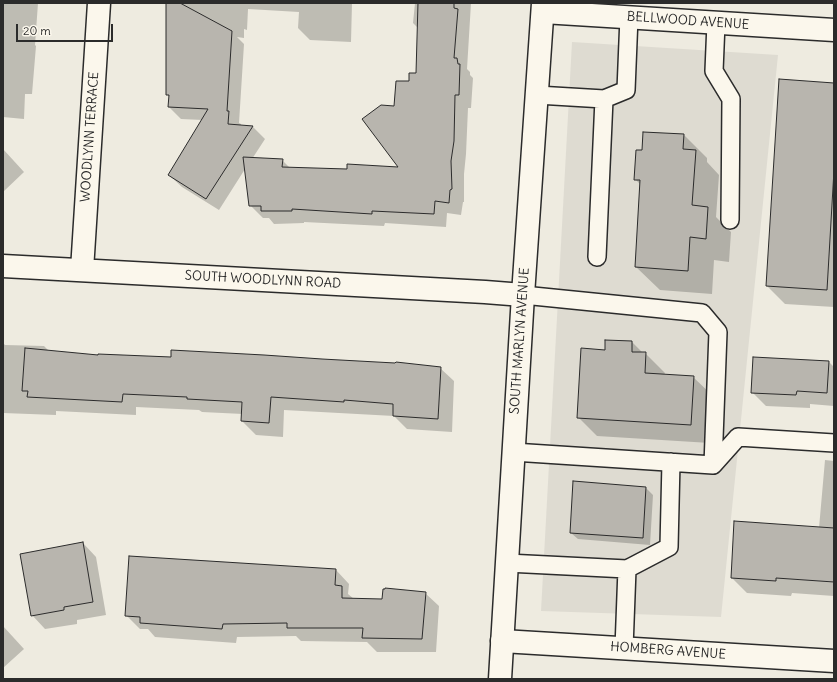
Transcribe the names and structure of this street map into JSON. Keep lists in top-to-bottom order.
{
  "streets": {
    "street": [
      "BELLWOOD AVENUE",
      "WOODLYNN TERRACE",
      "SOUTH WOODLYNN ROAD",
      "SOUTH MARLYN AVENUE",
      "HOMBERG AVENUE"
    ]
  },
  "crossings": [
    ["BELLWOOD AVENUE", "SOUTH MARLYN AVENUE"],
    ["WOODLYNN TERRACE", "SOUTH WOODLYNN ROAD"],
    ["SOUTH WOODLYNN ROAD", "SOUTH MARLYN AVENUE"],
    ["SOUTH MARLYN AVENUE", "HOMBERG AVENUE"]
  ],
  "scale_bar": "20 m"
}
